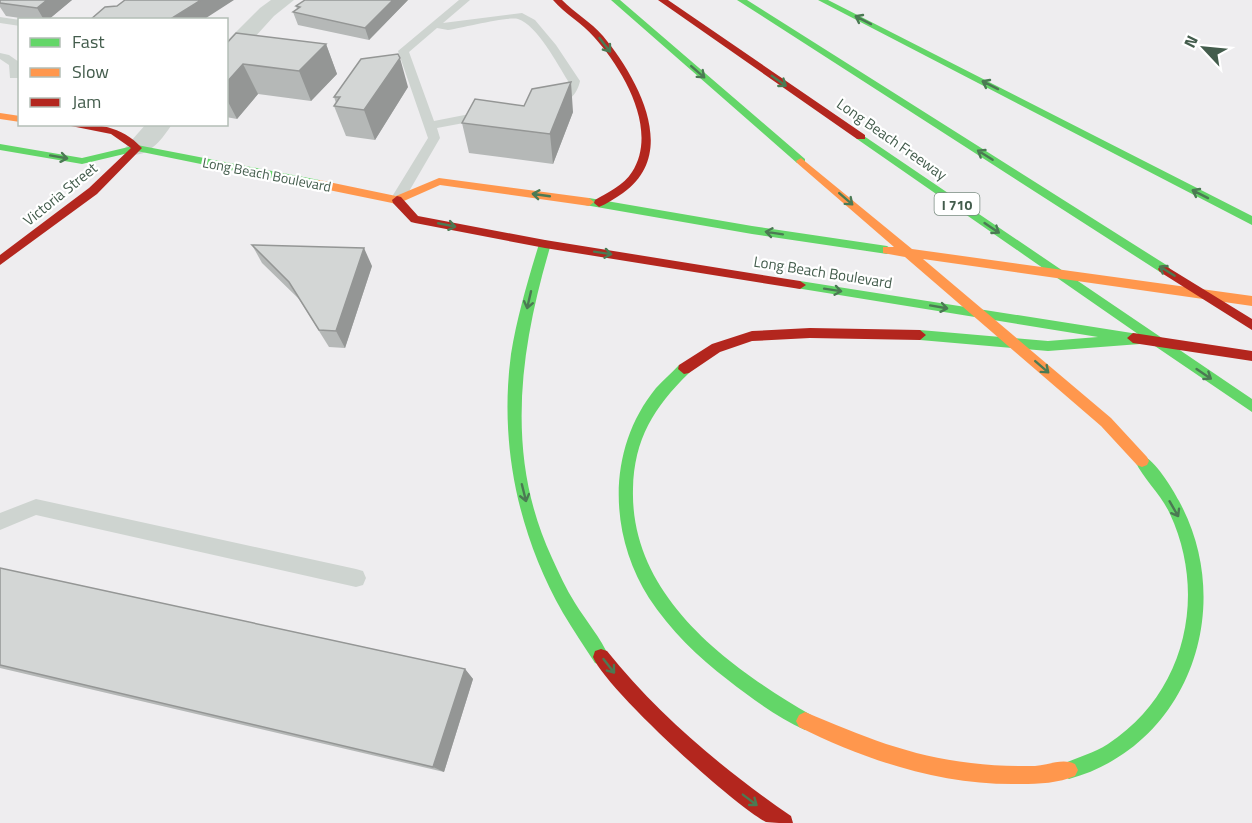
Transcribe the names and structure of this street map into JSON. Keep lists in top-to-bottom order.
{
  "streets": {
    "main road": [
      "Long Beach Freeway",
      "Long Beach Boulevard",
      "Victoria Street",
      "I 710"
    ]
  },
  "crossings": [
    ["Long Beach Boulevard", "Victoria Street"]
  ],
  "legend": ["Fast", "Slow", "Jam"],
  "north": "top left"
}
